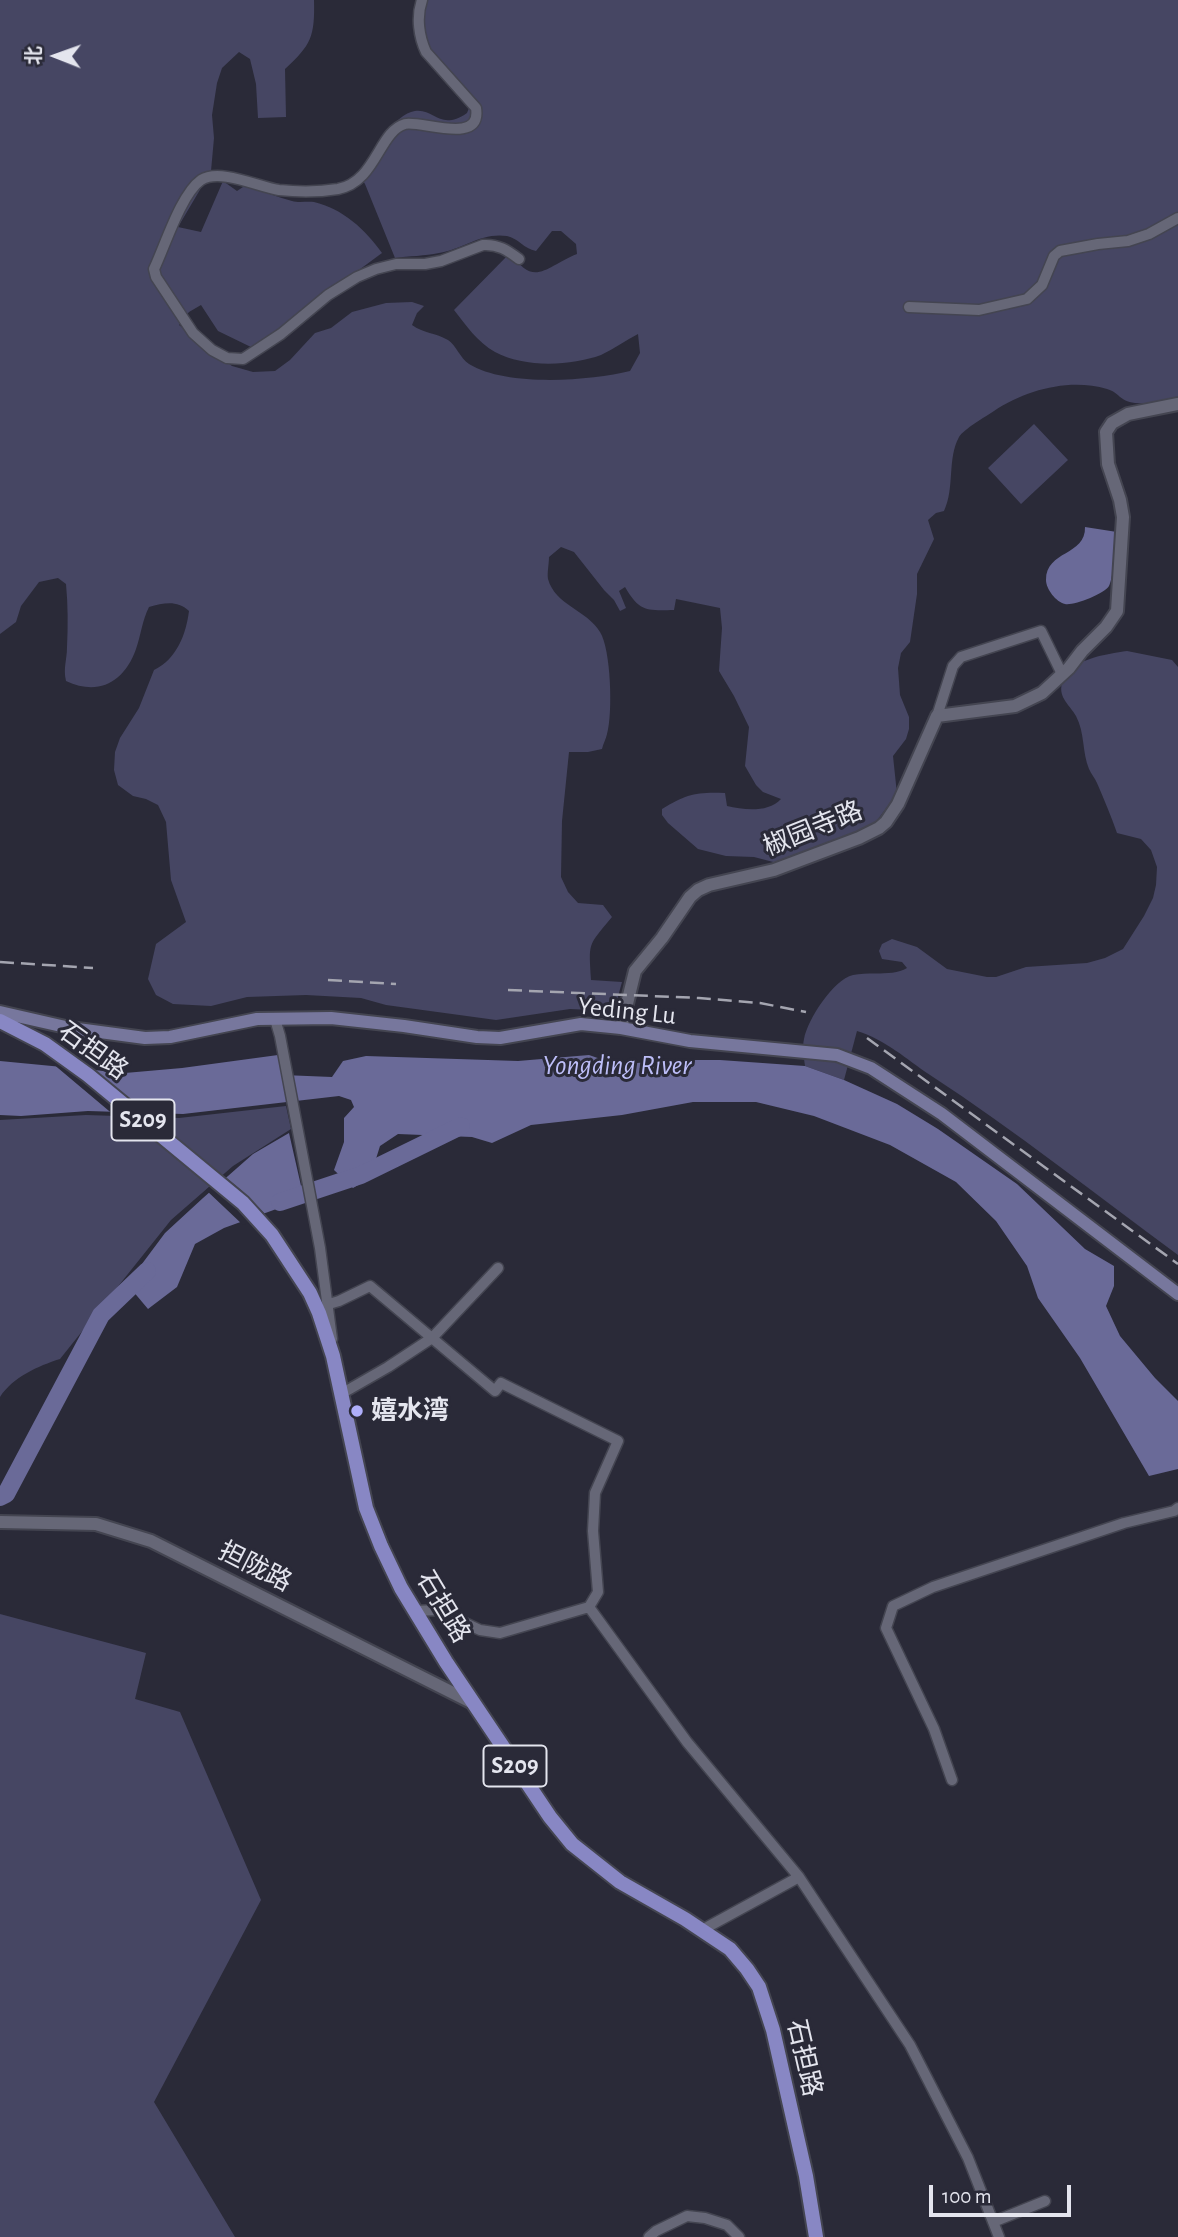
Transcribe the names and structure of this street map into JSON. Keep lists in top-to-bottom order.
{
  "streets": {
    "main road": ["Yeding Lu", "石担路", "S209"],
    "street": ["椒园寺路", "担陇路"]
  },
  "crossings": [
    ["椒园寺路", "Yeding Lu"],
    ["Yeding Lu", "石担路"],
    ["石担路", "担陇路"]
  ],
  "water": ["Yongding River"],
  "places": ["嬉水湾"],
  "scale_bar": "100 m",
  "north": "left"
}
